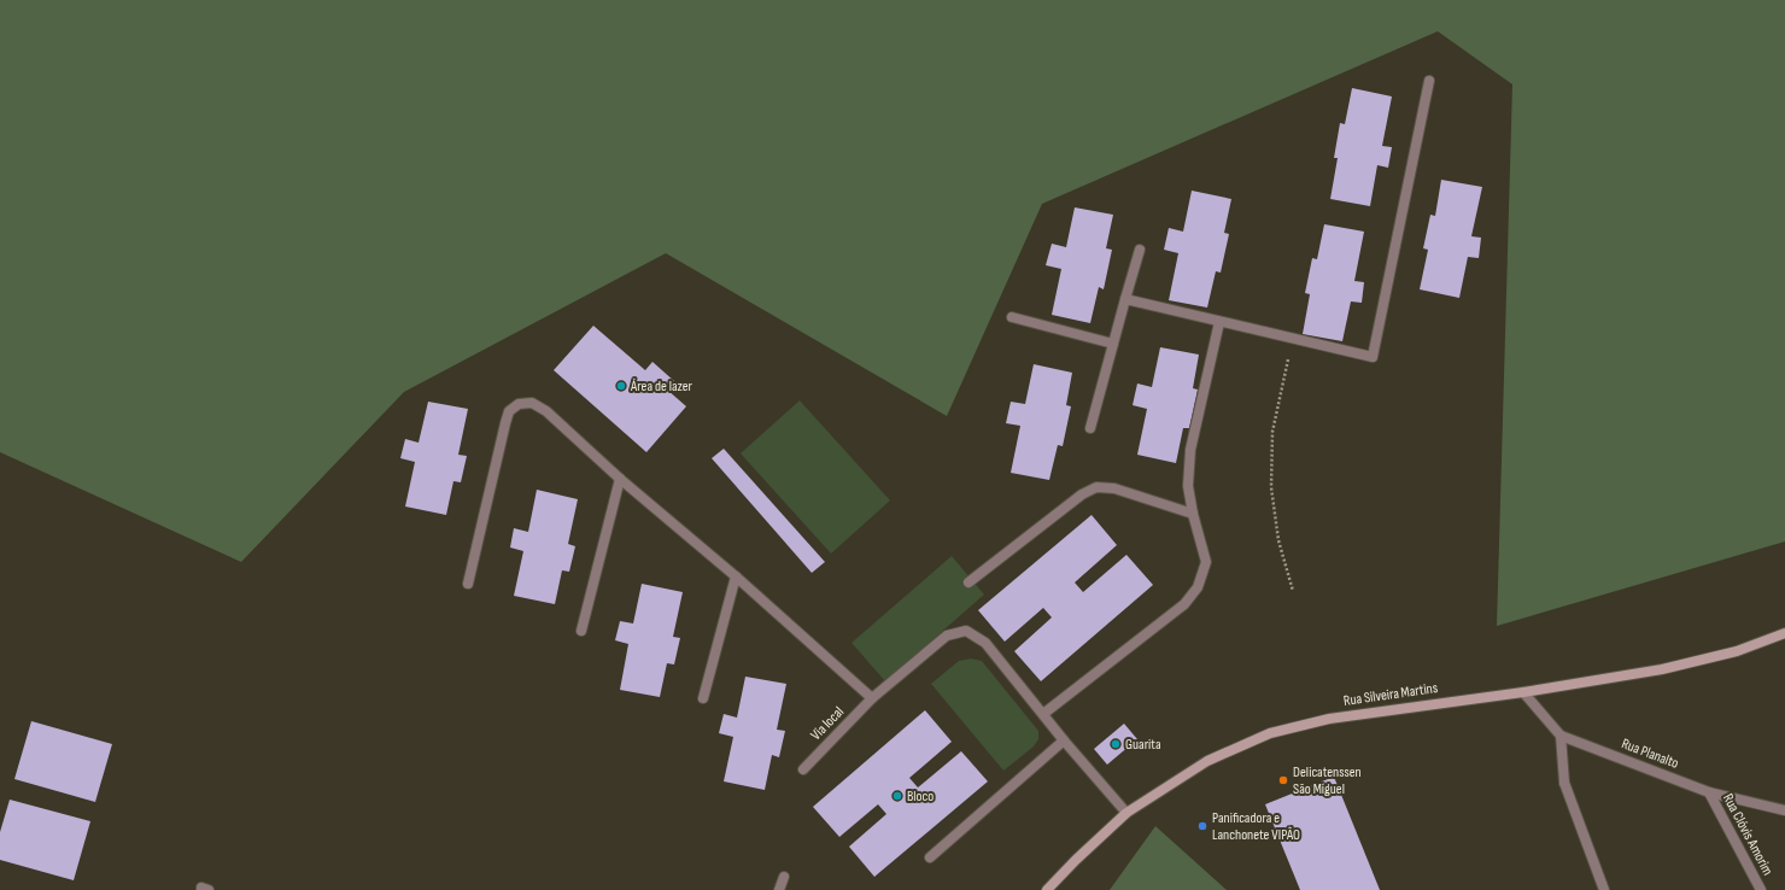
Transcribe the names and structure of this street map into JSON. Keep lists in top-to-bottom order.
{
  "streets": {
    "main road": ["Rua Silveira Martins"],
    "street": ["Via local", "Rua Planalto", "Rua Clóvis Amorim"]
  },
  "crossings": [
    ["Rua Silveira Martins", "Via local"],
    ["Rua Silveira Martins", "Rua Planalto"],
    ["Rua Planalto", "Rua Clóvis Amorim"]
  ],
  "places": [
    "Área de lazer",
    "Guarita",
    "Delicatenssen São Miguel",
    "Bloco",
    "Panificadora e Lanchonete VIPÃO"
  ]
}
